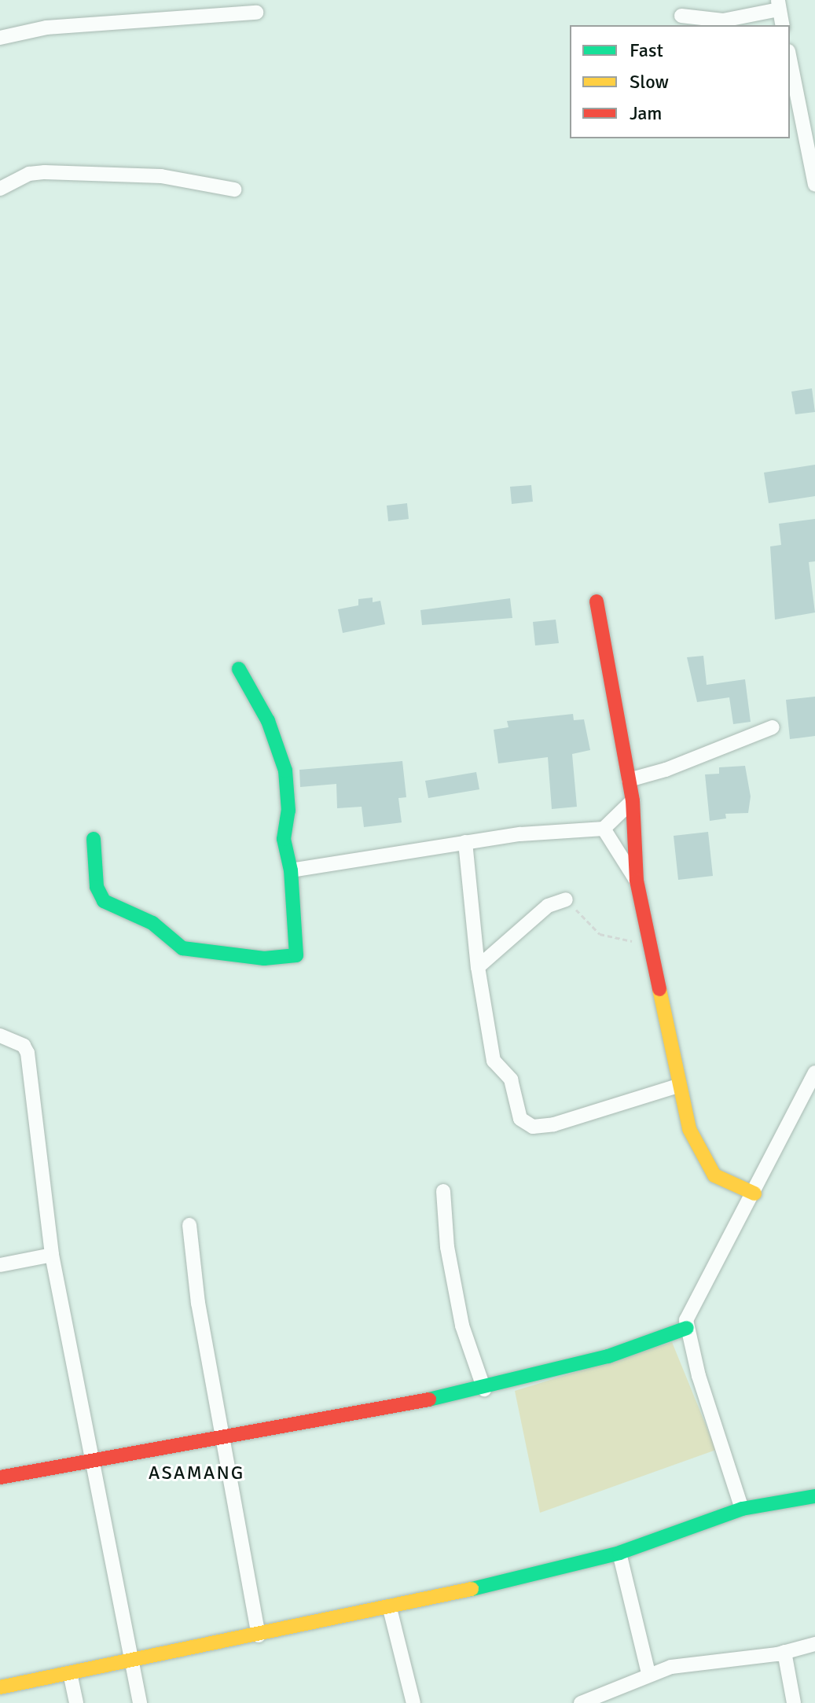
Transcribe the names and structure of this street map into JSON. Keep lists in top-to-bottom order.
{
  "districts": ["ASAMANG"],
  "legend": ["Fast", "Slow", "Jam"]
}
